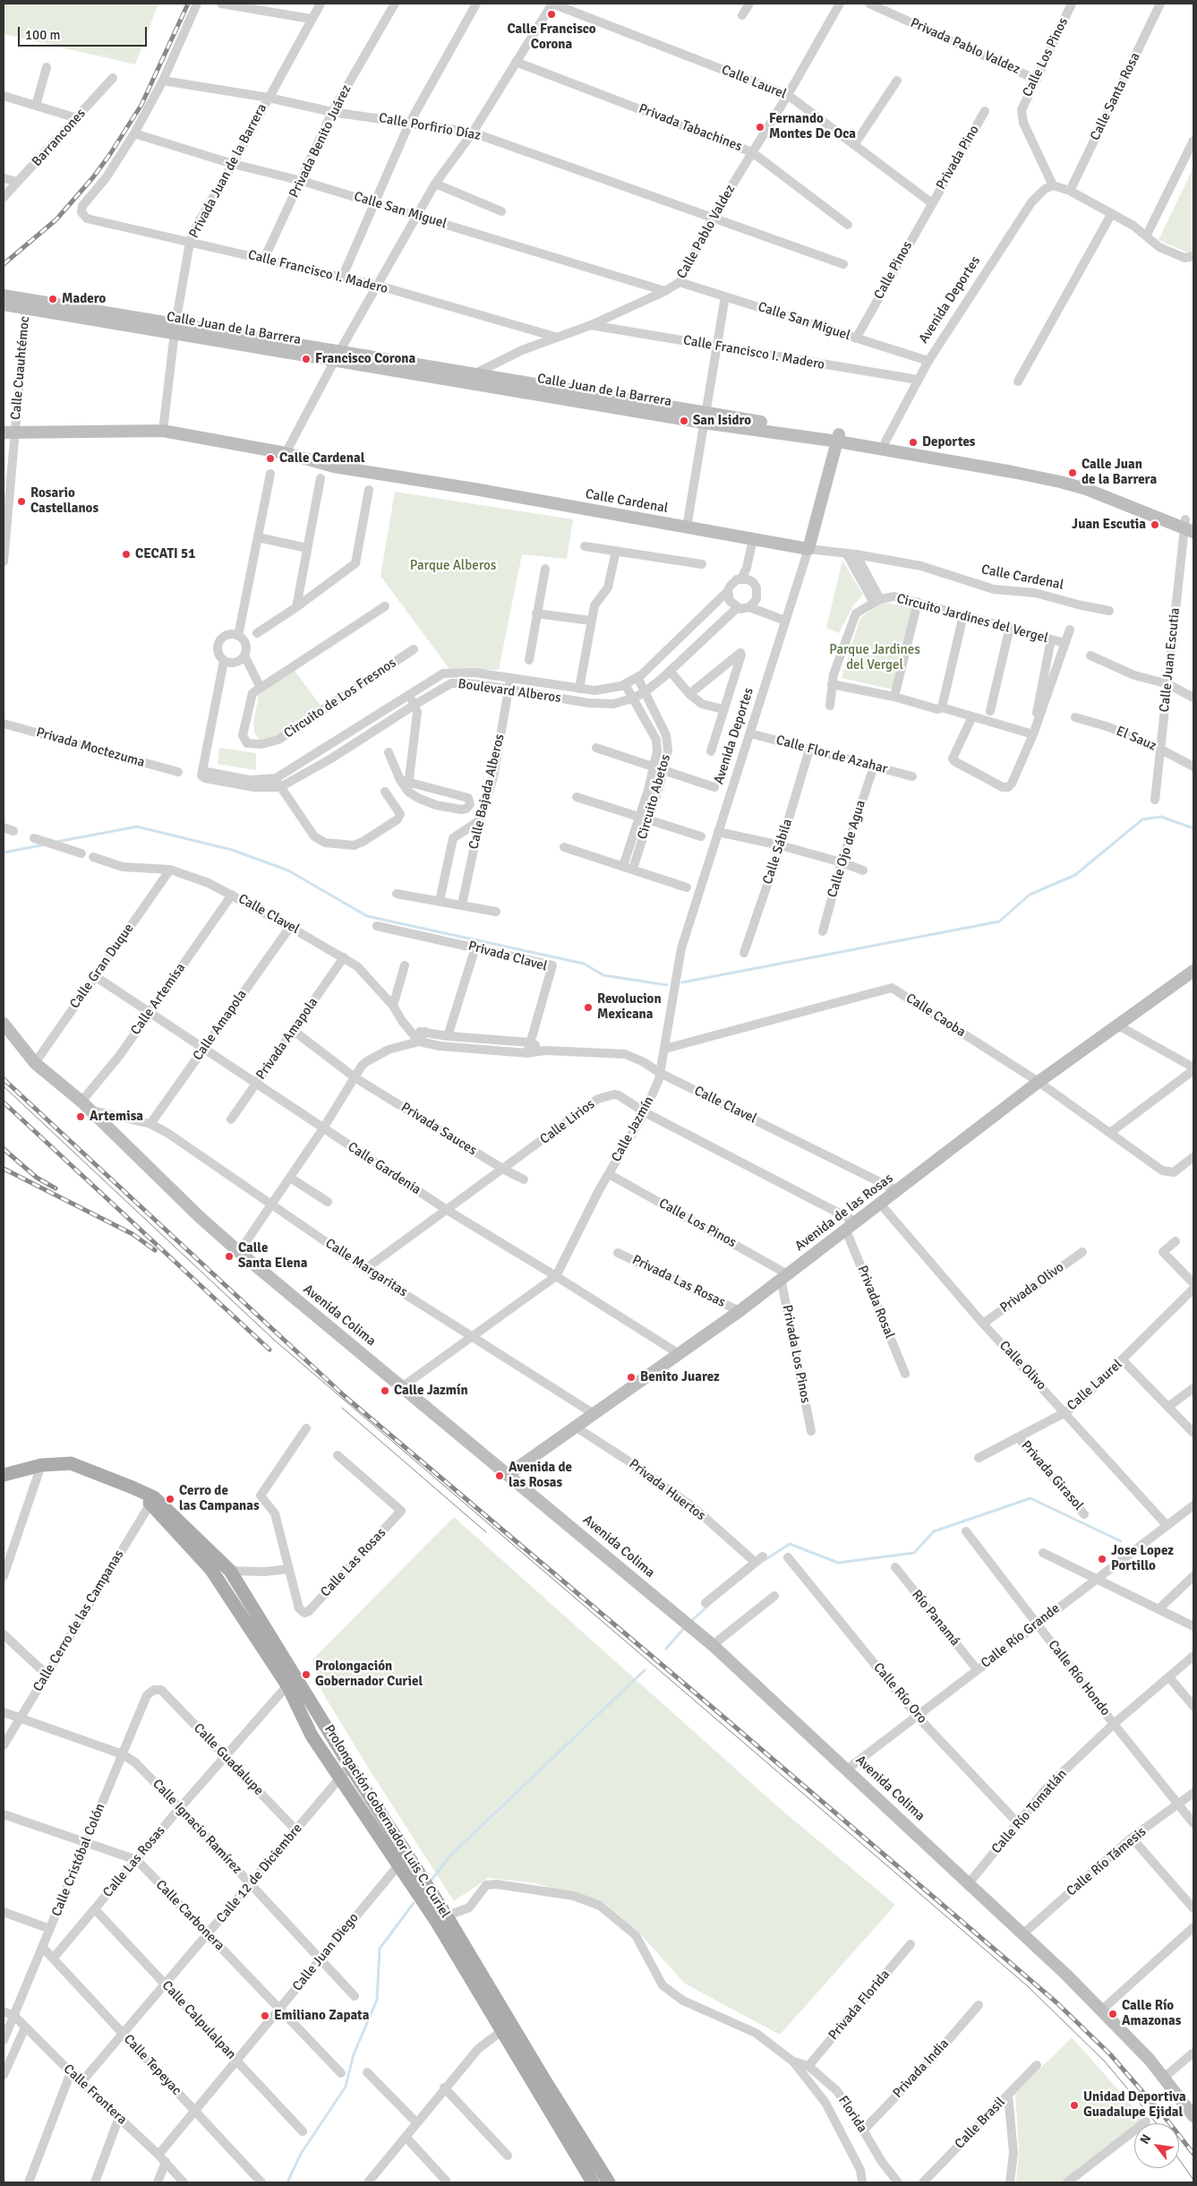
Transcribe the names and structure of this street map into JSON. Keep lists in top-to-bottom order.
{
  "streets": {
    "main road": ["Prolongación Gobernador Luis C. Curiel"],
    "street": [
      "Privada Pablo Valdez",
      "Calle Los Pinos",
      "Calle Laurel",
      "Calle Santa Rosa",
      "Calle Porfirio Díaz",
      "Privada Tabachines",
      "Barrancones",
      "Privada Benito Juárez",
      "Privada Pino",
      "Privada Juan de la Barrera",
      "Calle San Miguel",
      "Calle Pablo Valdez",
      "Calle Pinos",
      "Calle Francisco I. Madero",
      "Avenida Deportes",
      "Calle Juan de la Barrera",
      "Calle Cuauhtémoc",
      "Calle Cardenal",
      "Circuito Jardines del Vergel",
      "Calle Juan Escutia",
      "Boulevard Alberos",
      "Circuito de Los Fresnos",
      "El Sauz",
      "Privada Moctezuma",
      "Calle Flor de Azahar",
      "Calle Bajada Alberos",
      "Circuito Abetos",
      "Calle Ojo de Agua",
      "Calle Sábila",
      "Calle Clavel",
      "Privada Clavel",
      "Calle Gran Duque",
      "Calle Artemisa",
      "Calle Caoba",
      "Calle Amapola",
      "Privada Amapola",
      "Calle Lirios",
      "Privada Sauces",
      "Calle Jazmín",
      "Calle Gardenia",
      "Avenida de las Rosas",
      "Calle Margaritas",
      "Privada Las Rosas",
      "Privada Olivo",
      "Privada Rosal",
      "Avenida Colima",
      "Privada Los Pinos",
      "Calle Olivo",
      "Privada Girasol",
      "Privada Huertos",
      "Calle Las Rosas",
      "Río Panamá",
      "Calle Cerro de las Campanas",
      "Calle Río Grande",
      "Calle Río Hondo",
      "Calle Río Oro",
      "Calle Guadalupe",
      "Calle Río Tomatlán",
      "Calle Ignacio Ramírez",
      "Calle Cristóbal Colón",
      "Calle Río Támesis",
      "Calle 12 de Diciembre",
      "Calle Carbonera",
      "Calle Juan Diego",
      "Privada Florida",
      "Calle Calpulalpan",
      "Calle Tepeyac",
      "Privada India",
      "Calle Frontera",
      "Florida",
      "Calle Brasil"
    ]
  },
  "crossings": [
    ["Privada Pablo Valdez", "Calle Los Pinos"],
    ["Calle Los Pinos", "Avenida Deportes"],
    ["Calle Los Pinos", "Calle Jazmín"],
    ["Calle Los Pinos", "Avenida de las Rosas"],
    ["Calle Los Pinos", "Privada Los Pinos"],
    ["Calle Laurel", "Privada Pino"],
    ["Calle Laurel", "Calle Pablo Valdez"],
    ["Calle Laurel", "Calle Pinos"],
    ["Calle Laurel", "Calle Olivo"],
    ["Calle Laurel", "Privada Girasol"],
    ["Calle Porfirio Díaz", "Privada Benito Juárez"],
    ["Calle Porfirio Díaz", "Privada Juan de la Barrera"],
    ["Calle Porfirio Díaz", "Calle Pablo Valdez"],
    ["Privada Tabachines", "Calle Pablo Valdez"],
    ["Privada Benito Juárez", "Calle San Miguel"],
    ["Privada Benito Juárez", "Calle Francisco I. Madero"],
    ["Privada Pino", "Calle Pinos"],
    ["Privada Juan de la Barrera", "Calle San Miguel"],
    ["Privada Juan de la Barrera", "Calle Francisco I. Madero"],
    ["Privada Juan de la Barrera", "Calle Juan de la Barrera"],
    ["Privada Juan de la Barrera", "Calle Cardenal"],
    ["Calle San Miguel", "Calle Pablo Valdez"],
    ["Calle San Miguel", "Calle Pinos"],
    ["Calle San Miguel", "Calle Francisco I. Madero"],
    ["Calle San Miguel", "Avenida Deportes"],
    ["Calle Pablo Valdez", "Calle Francisco I. Madero"],
    ["Calle Pablo Valdez", "Calle Juan de la Barrera"],
    ["Calle Francisco I. Madero", "Avenida Deportes"],
    ["Avenida Deportes", "Calle Juan de la Barrera"],
    ["Avenida Deportes", "Calle Cardenal"],
    ["Avenida Deportes", "Calle Flor de Azahar"],
    ["Avenida Deportes", "Calle Caoba"],
    ["Avenida Deportes", "Calle Jazmín"],
    ["Calle Juan de la Barrera", "Calle Cuauhtémoc"],
    ["Calle Juan de la Barrera", "Calle Juan Escutia"],
    ["Calle Cuauhtémoc", "Calle Cardenal"],
    ["Calle Cardenal", "Circuito Jardines del Vergel"],
    ["Calle Juan Escutia", "El Sauz"],
    ["Boulevard Alberos", "Calle Bajada Alberos"],
    ["Boulevard Alberos", "Circuito Abetos"],
    ["Calle Flor de Azahar", "Calle Ojo de Agua"],
    ["Calle Flor de Azahar", "Calle Sábila"],
    ["Calle Clavel", "Privada Clavel"],
    ["Calle Clavel", "Calle Gran Duque"],
    ["Calle Clavel", "Calle Artemisa"],
    ["Calle Clavel", "Calle Amapola"],
    ["Calle Clavel", "Privada Amapola"],
    ["Calle Clavel", "Calle Jazmín"],
    ["Calle Clavel", "Avenida de las Rosas"],
    ["Calle Gran Duque", "Calle Gardenia"],
    ["Calle Gran Duque", "Avenida Colima"],
    ["Calle Artemisa", "Calle Gardenia"],
    ["Calle Artemisa", "Calle Margaritas"],
    ["Calle Artemisa", "Avenida Colima"],
    ["Calle Caoba", "Calle Jazmín"],
    ["Calle Caoba", "Avenida de las Rosas"],
    ["Calle Amapola", "Calle Gardenia"],
    ["Calle Amapola", "Calle Margaritas"],
    ["Privada Amapola", "Privada Sauces"],
    ["Privada Amapola", "Calle Gardenia"],
    ["Calle Lirios", "Privada Sauces"],
    ["Calle Lirios", "Calle Jazmín"],
    ["Calle Lirios", "Calle Gardenia"],
    ["Calle Lirios", "Avenida de las Rosas"],
    ["Calle Lirios", "Calle Margaritas"],
    ["Calle Jazmín", "Calle Gardenia"],
    ["Calle Jazmín", "Calle Margaritas"],
    ["Calle Jazmín", "Avenida Colima"],
    ["Calle Gardenia", "Avenida de las Rosas"],
    ["Avenida de las Rosas", "Calle Margaritas"],
    ["Avenida de las Rosas", "Privada Las Rosas"],
    ["Avenida de las Rosas", "Privada Rosal"],
    ["Avenida de las Rosas", "Avenida Colima"],
    ["Avenida de las Rosas", "Privada Los Pinos"],
    ["Avenida de las Rosas", "Calle Olivo"],
    ["Avenida de las Rosas", "Privada Huertos"],
    ["Calle Margaritas", "Avenida Colima"],
    ["Privada Olivo", "Calle Olivo"],
    ["Avenida Colima", "Calle Río Grande"],
    ["Avenida Colima", "Calle Río Tomatlán"],
    ["Avenida Colima", "Calle Río Támesis"],
    ["Calle Olivo", "Calle Río Grande"],
    ["Calle Las Rosas", "Calle Guadalupe"],
    ["Calle Las Rosas", "Prolongación Gobernador Luis C. Curiel"],
    ["Calle Las Rosas", "Calle Ignacio Ramírez"],
    ["Calle Las Rosas", "Calle Carbonera"],
    ["Calle Las Rosas", "Calle Calpulalpan"],
    ["Calle Las Rosas", "Calle Tepeyac"],
    ["Río Panamá", "Calle Río Grande"],
    ["Calle Cerro de las Campanas", "Prolongación Gobernador Luis C. Curiel"],
    ["Calle Cerro de las Campanas", "Calle Ignacio Ramírez"],
    ["Calle Río Grande", "Calle Río Hondo"],
    ["Calle Río Grande", "Calle Río Oro"],
    ["Calle Río Hondo", "Calle Río Tomatlán"],
    ["Calle Río Hondo", "Calle Río Támesis"],
    ["Calle Río Oro", "Calle Río Tomatlán"],
    ["Calle Guadalupe", "Calle Cristóbal Colón"],
    ["Calle Guadalupe", "Calle 12 de Diciembre"],
    ["Prolongación Gobernador Luis C. Curiel", "Calle 12 de Diciembre"],
    ["Prolongación Gobernador Luis C. Curiel", "Calle Juan Diego"],
    ["Calle Ignacio Ramírez", "Calle Cristóbal Colón"],
    ["Calle Ignacio Ramírez", "Calle 12 de Diciembre"],
    ["Calle Ignacio Ramírez", "Calle Juan Diego"],
    ["Calle Cristóbal Colón", "Calle Carbonera"],
    ["Calle Cristóbal Colón", "Calle Tepeyac"],
    ["Calle Cristóbal Colón", "Calle Frontera"],
    ["Calle 12 de Diciembre", "Calle Carbonera"],
    ["Calle 12 de Diciembre", "Calle Calpulalpan"],
    ["Calle 12 de Diciembre", "Calle Tepeyac"],
    ["Calle 12 de Diciembre", "Calle Frontera"],
    ["Calle Carbonera", "Calle Juan Diego"],
    ["Calle Juan Diego", "Calle Calpulalpan"],
    ["Calle Juan Diego", "Calle Tepeyac"],
    ["Calle Juan Diego", "Calle Frontera"],
    ["Privada Florida", "Florida"],
    ["Privada India", "Florida"]
  ],
  "parks": ["Parque Alberos", "Parque Jardines del Vergel"],
  "places": [
    "Calle Francisco Corona",
    "Fernando Montes De Oca",
    "Madero",
    "Francisco Corona",
    "San Isidro",
    "Deportes",
    "Calle Cardenal",
    "Calle Juan de la Barrera",
    "Rosario Castellanos",
    "Juan Escutia",
    "CECATI 51",
    "Revolucion Mexicana",
    "Artemisa",
    "Calle Santa Elena",
    "Benito Juarez",
    "Calle Jazmín",
    "Avenida de las Rosas",
    "Cerro de las Campanas",
    "Jose Lopez Portillo",
    "Prolongación Gobernador Curiel",
    "Calle Río Amazonas",
    "Emiliano Zapata",
    "Unidad Deportiva Guadalupe Ejidal"
  ],
  "scale_bar": "100 m",
  "north": "top left"
}
